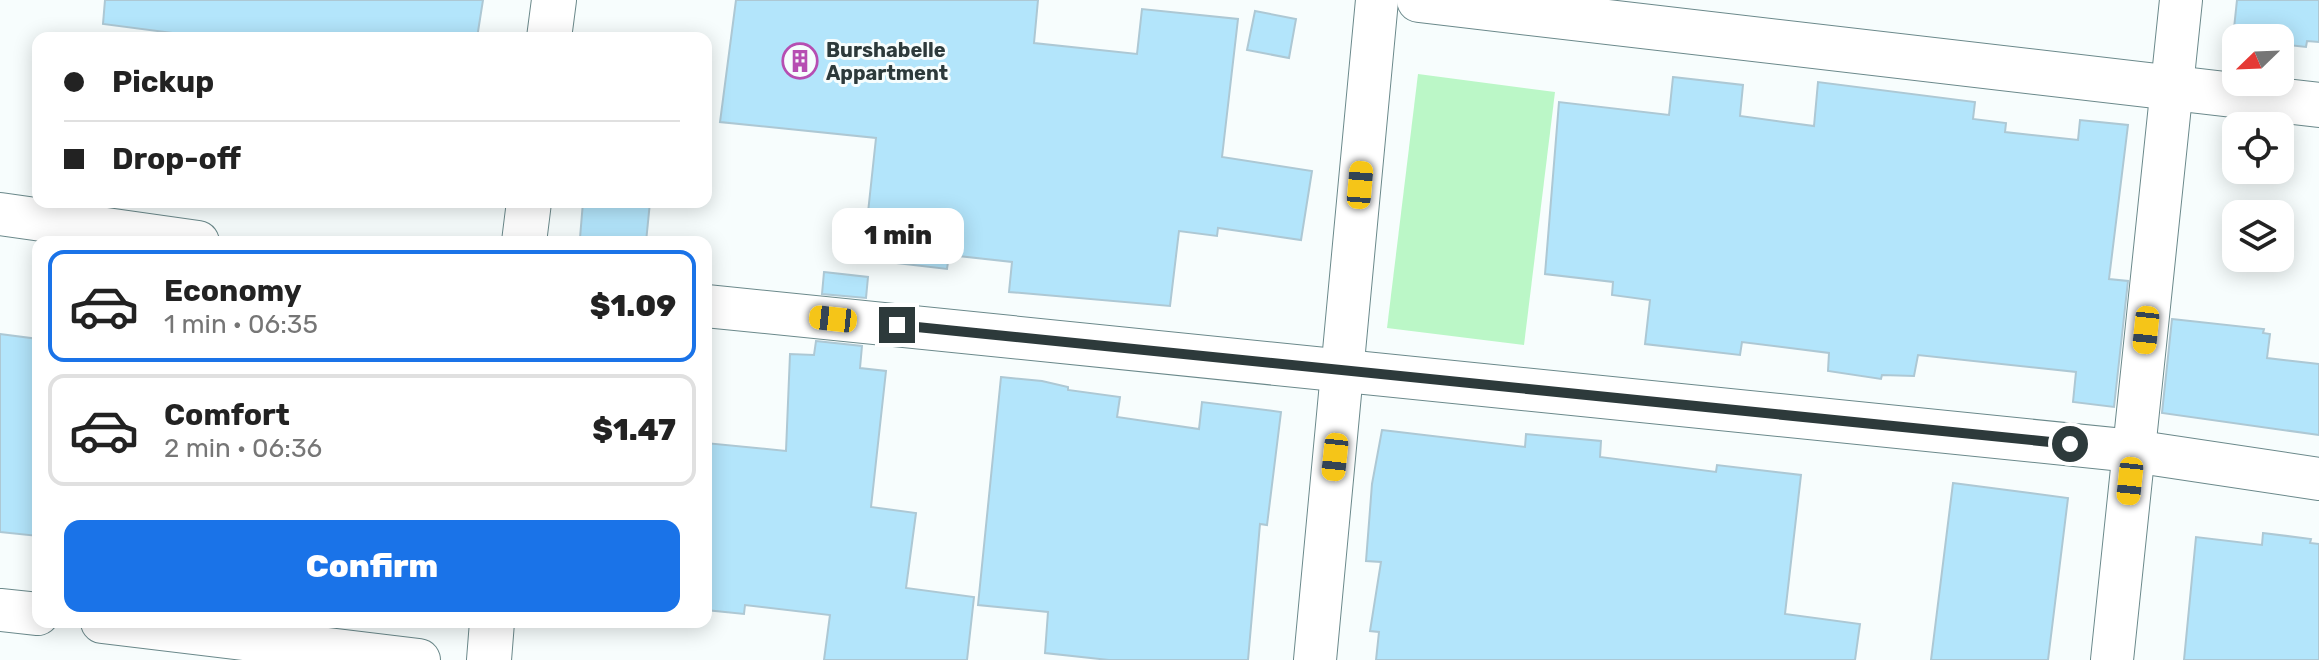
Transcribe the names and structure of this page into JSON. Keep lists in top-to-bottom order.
{
  "places": {
    "building": ["Burshabelle Appartment"]
  },
  "north": "bottom left",
  "page": {
    "banner": ["Pickup", "Drop-off"],
    "bubble": "1 min",
    "list": [
      {
        "name": "Economy",
        "note": "1 min · 06:35",
        "value": "$1.09"
      },
      {
        "name": "Comfort",
        "note": "2 min · 06:36",
        "value": "$1.47"
      }
    ],
    "buttons": "Confirm"
  }
}
